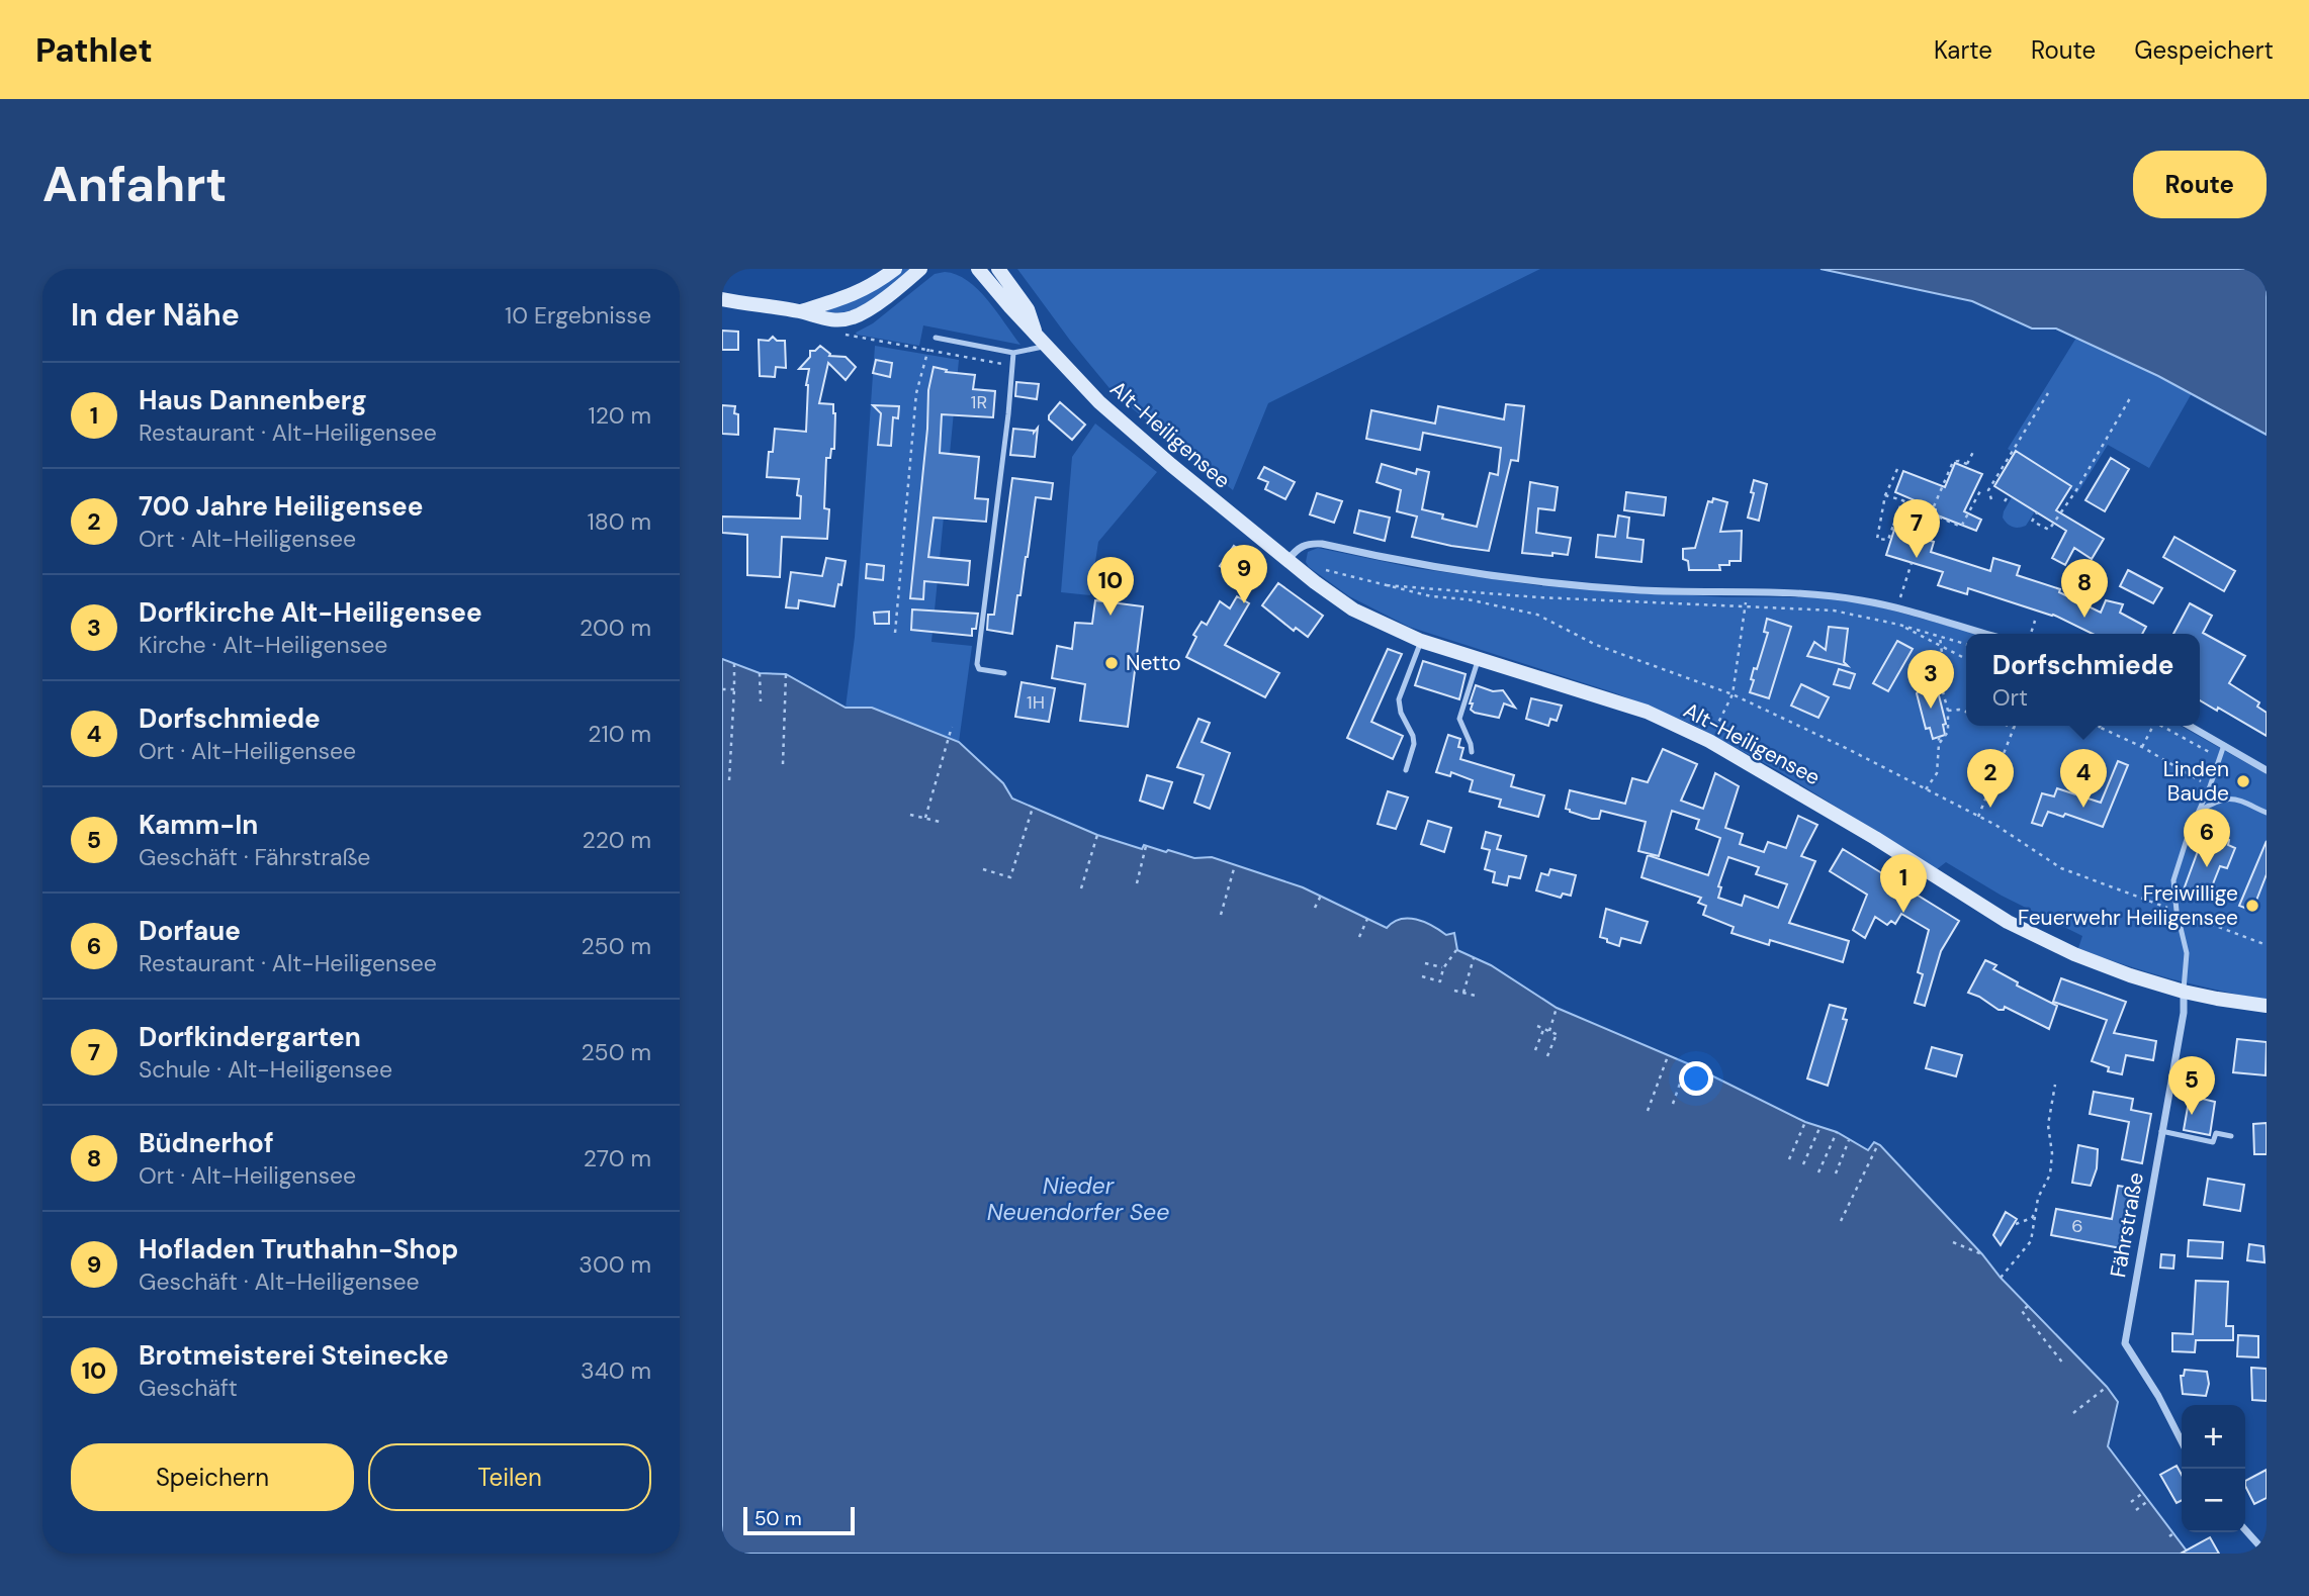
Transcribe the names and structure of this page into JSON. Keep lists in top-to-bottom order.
{
  "streets": {
    "main road": ["Alt-Heiligensee"],
    "street": ["Fährstraße"]
  },
  "crossings": [
    ["Alt-Heiligensee", "Fährstraße"]
  ],
  "water": ["Nieder Neuendorfer See"],
  "places": ["Netto", "Linden Baude", "Freiwillige Feuerwehr Heiligensee"],
  "house_numbers": ["1R", "1H", "6"],
  "scale_bar": "50 m",
  "page": {
    "header": "Pathlet",
    "nav": ["Karte", "Route", "Gespeichert"],
    "buttons": [
      "Route",
      ["Speichern", "Teilen"]
    ],
    "title": "Anfahrt",
    "heading": ["In der Nähe", "10 Ergebnisse"],
    "list": [
      {
        "mark": "1",
        "name": "Haus Dannenberg",
        "note": "Restaurant · Alt-Heiligensee",
        "value": "120 m"
      },
      {
        "mark": "2",
        "name": "700 Jahre Heiligensee",
        "note": "Ort · Alt-Heiligensee",
        "value": "180 m"
      },
      {
        "mark": "3",
        "name": "Dorfkirche Alt-Heiligensee",
        "note": "Kirche · Alt-Heiligensee",
        "value": "200 m"
      },
      {
        "mark": "4",
        "name": "Dorfschmiede",
        "note": "Ort · Alt-Heiligensee",
        "value": "210 m"
      },
      {
        "mark": "5",
        "name": "Kamm-In",
        "note": "Geschäft · Fährstraße",
        "value": "220 m"
      },
      {
        "mark": "6",
        "name": "Dorfaue",
        "note": "Restaurant · Alt-Heiligensee",
        "value": "250 m"
      },
      {
        "mark": "7",
        "name": "Dorfkindergarten",
        "note": "Schule · Alt-Heiligensee",
        "value": "250 m"
      },
      {
        "mark": "8",
        "name": "Büdnerhof",
        "note": "Ort · Alt-Heiligensee",
        "value": "270 m"
      },
      {
        "mark": "9",
        "name": "Hofladen Truthahn-Shop",
        "note": "Geschäft · Alt-Heiligensee",
        "value": "300 m"
      },
      {
        "mark": "10",
        "name": "Brotmeisterei Steinecke",
        "note": "Geschäft",
        "value": "340 m"
      }
    ],
    "pins": [
      "7",
      "9",
      "10",
      "8",
      "3",
      "2",
      "4",
      "6",
      "1",
      "5"
    ],
    "popup": ["Dorfschmiede", "Ort"],
    "map_buttons": ["+", "−"],
    "scale": "50 m"
  }
}
